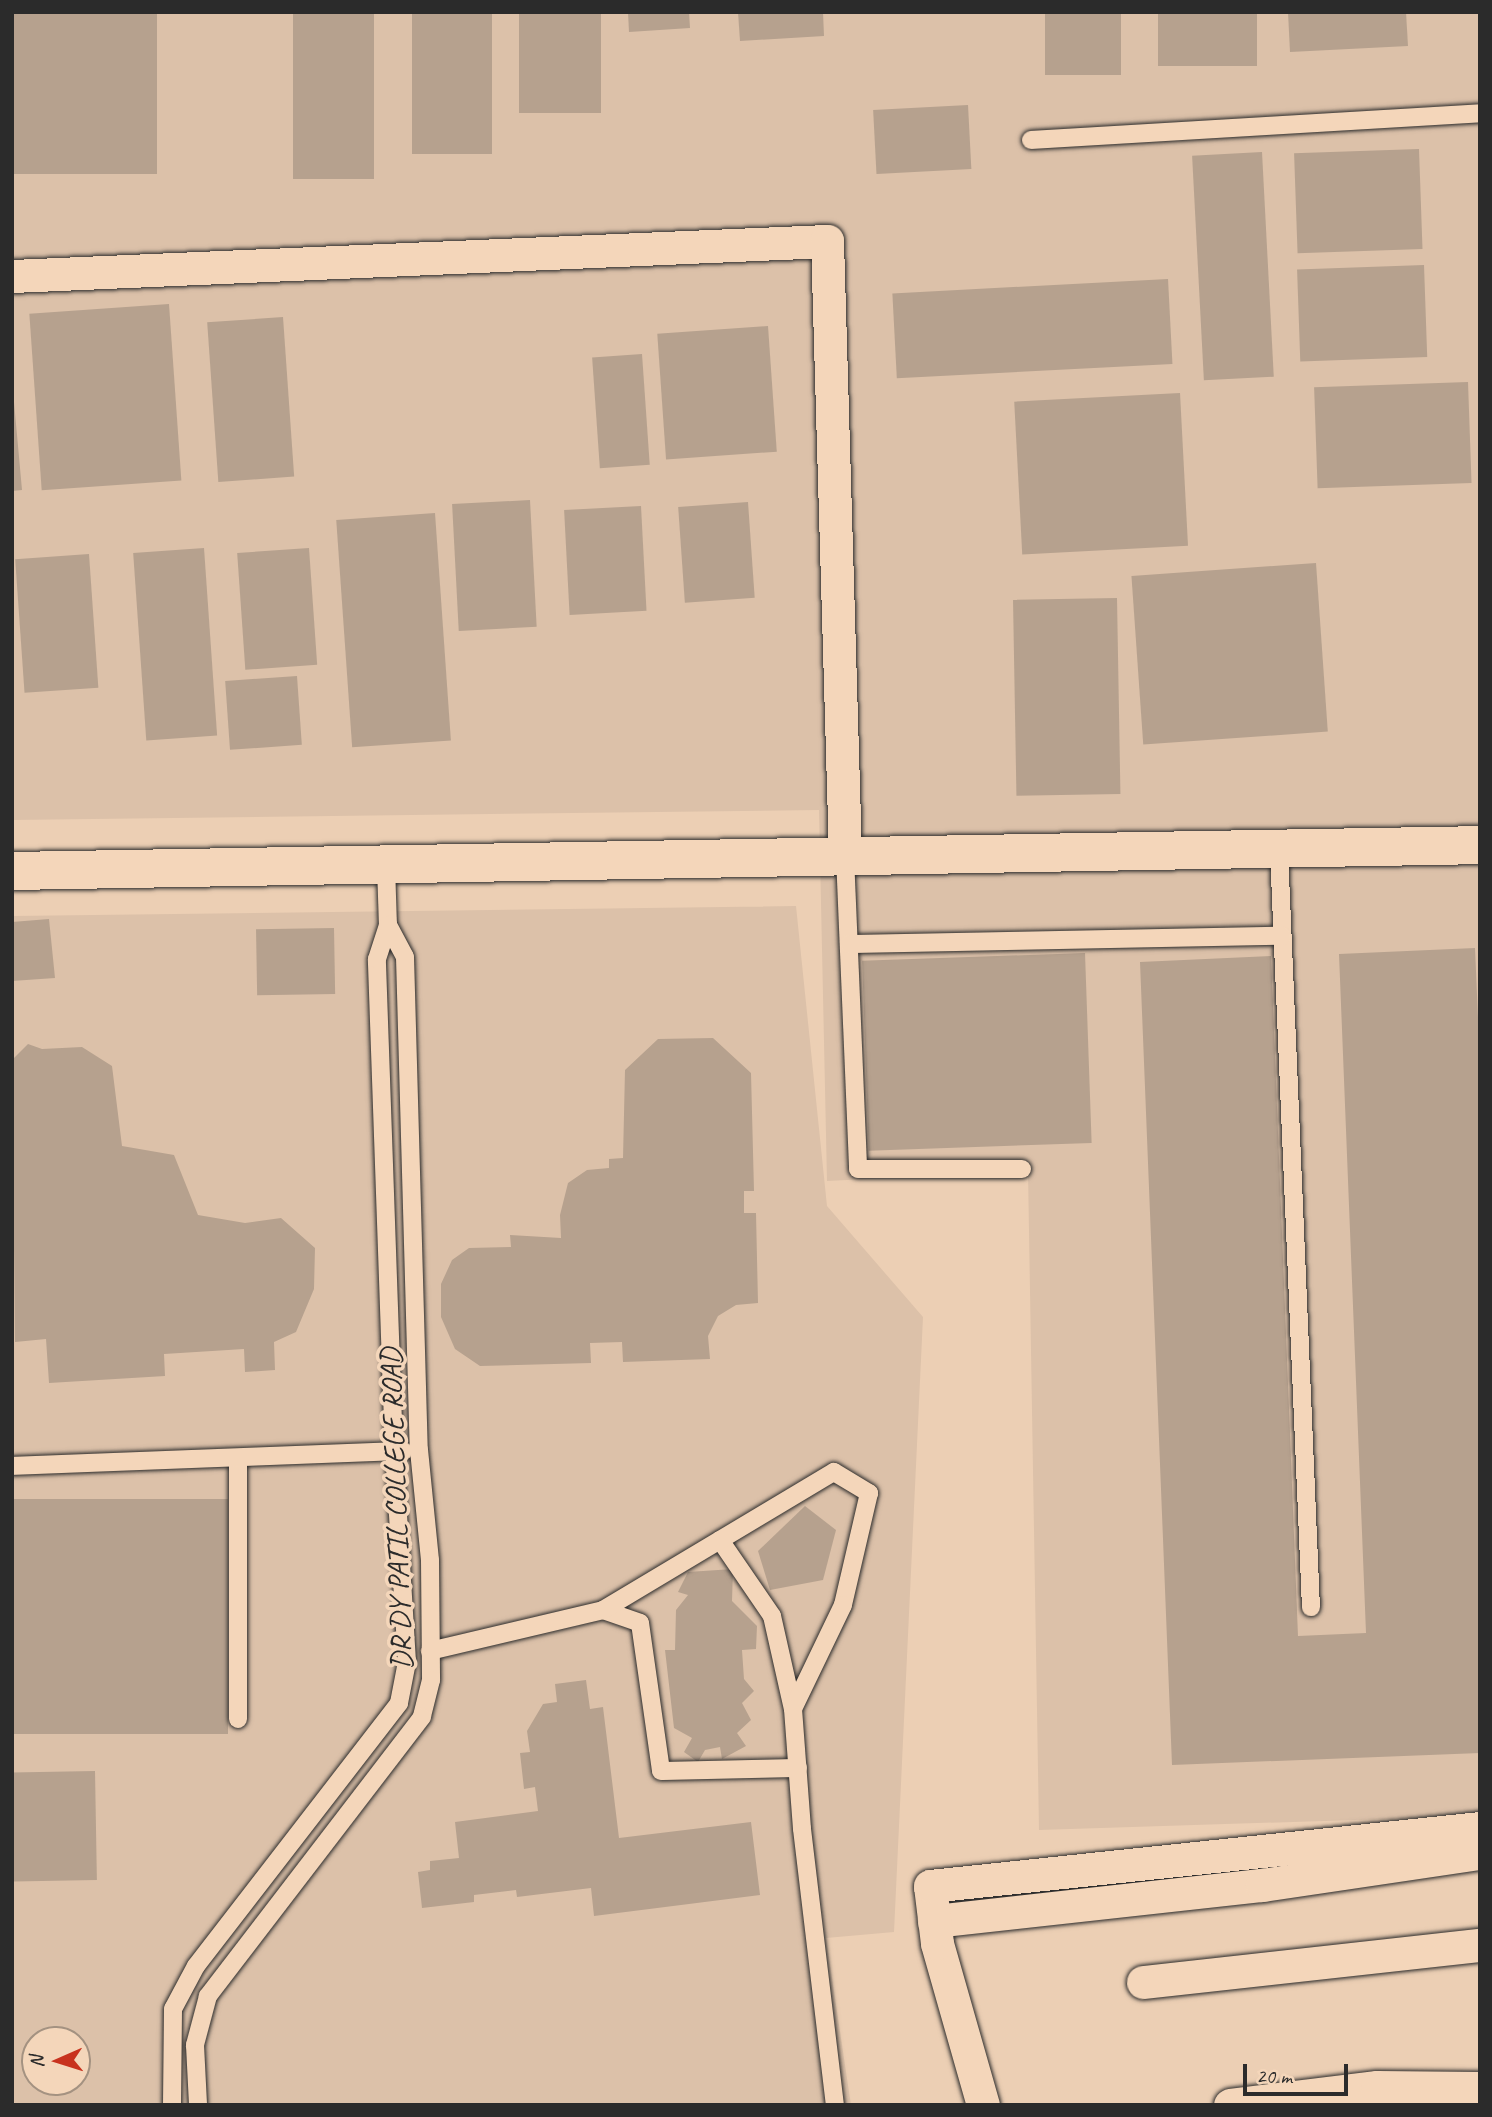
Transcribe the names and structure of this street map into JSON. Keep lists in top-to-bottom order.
{
  "streets": {
    "lane": ["DR DY PATIL COLLEGE ROAD"]
  },
  "scale_bar": "20 m",
  "north": "left"
}
